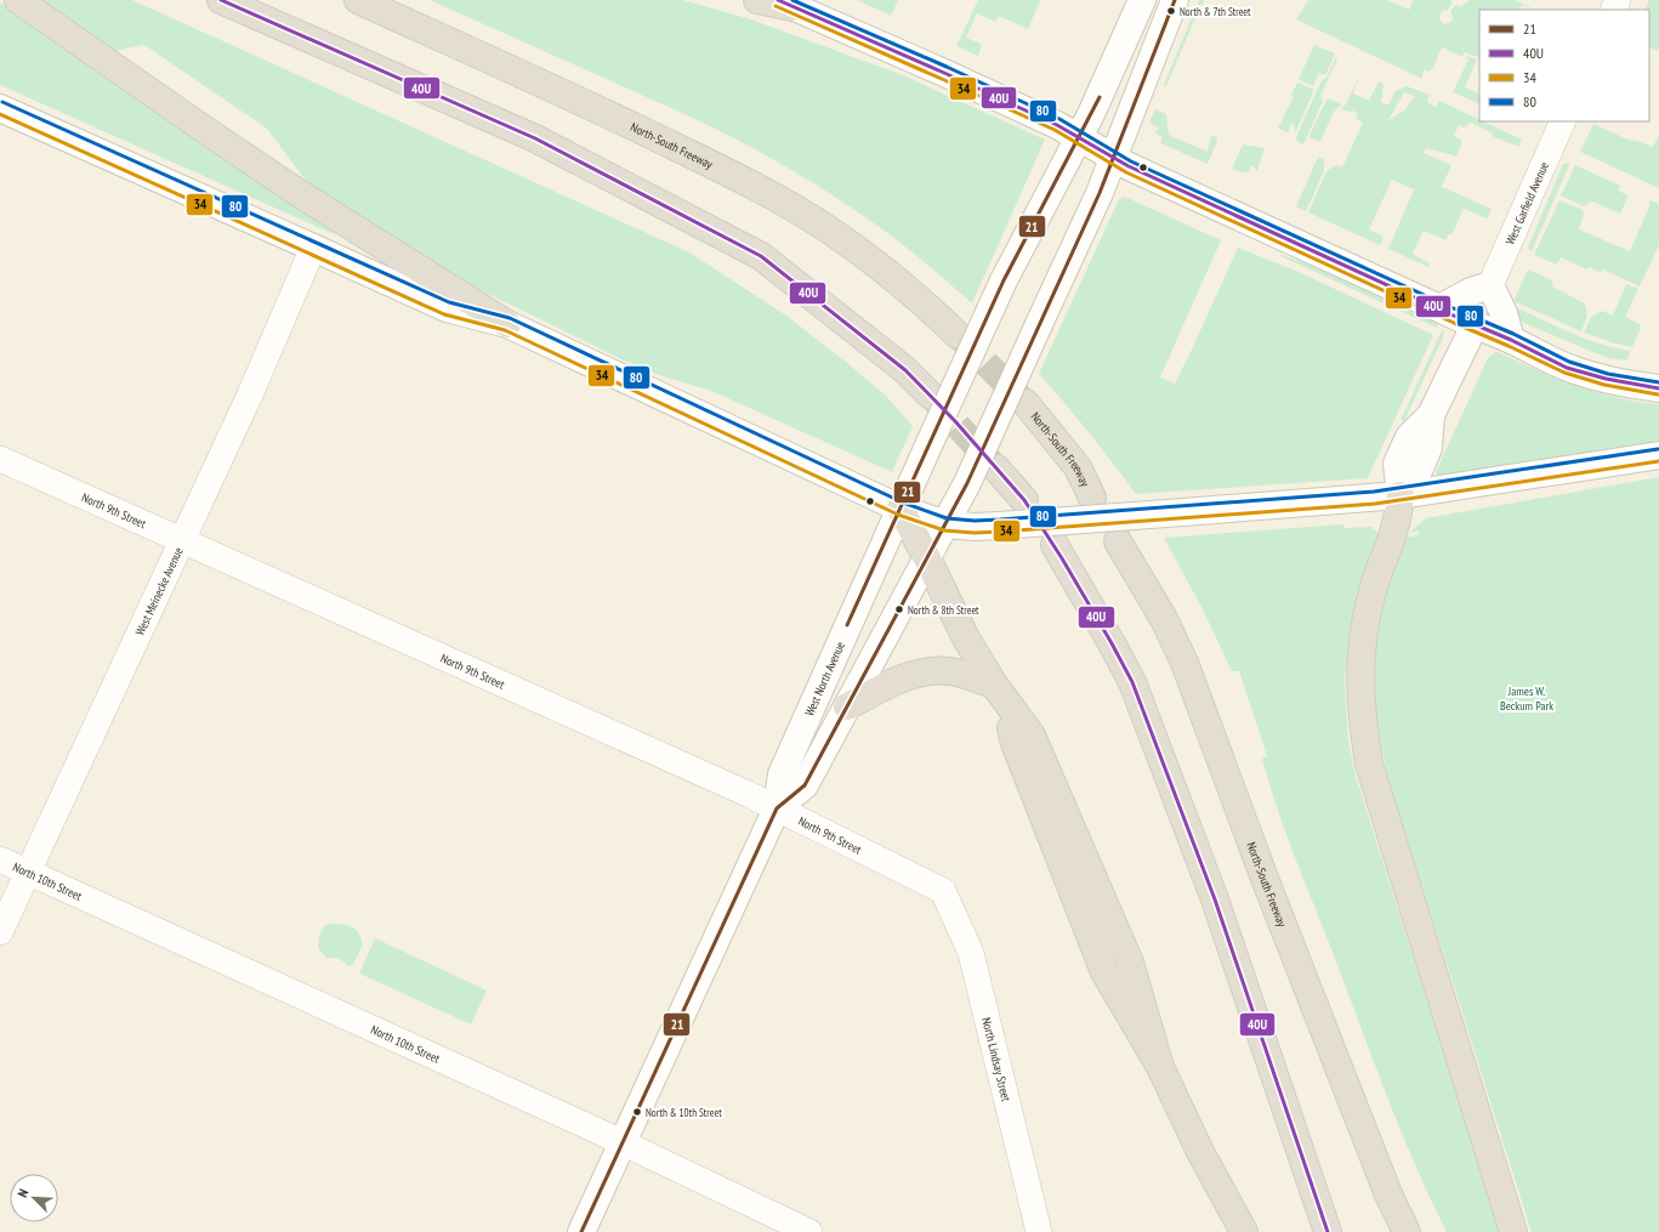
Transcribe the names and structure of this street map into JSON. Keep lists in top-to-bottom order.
{
  "streets": {
    "highway": ["North-South Freeway"],
    "main road": ["West North Avenue"],
    "street": [
      "West Garfield Avenue",
      "North 9th Street",
      "West Meinecke Avenue",
      "North 10th Street",
      "North Lindsay Street"
    ]
  },
  "crossings": [
    ["North 9th Street", "West Meinecke Avenue"],
    ["North 9th Street", "West North Avenue"],
    ["North 9th Street", "North Lindsay Street"],
    ["West Meinecke Avenue", "North 10th Street"],
    ["West North Avenue", "North 10th Street"]
  ],
  "parks": ["James W. Beckum Park"],
  "places": ["North & 7th Street", "North & 8th Street", "North & 10th Street"],
  "lines": [
    "transit line 21",
    "transit line 40U",
    "transit line 80",
    "transit line 34"
  ],
  "legend": [
    "21",
    "40U",
    "34",
    "80"
  ],
  "north": "top left"
}
